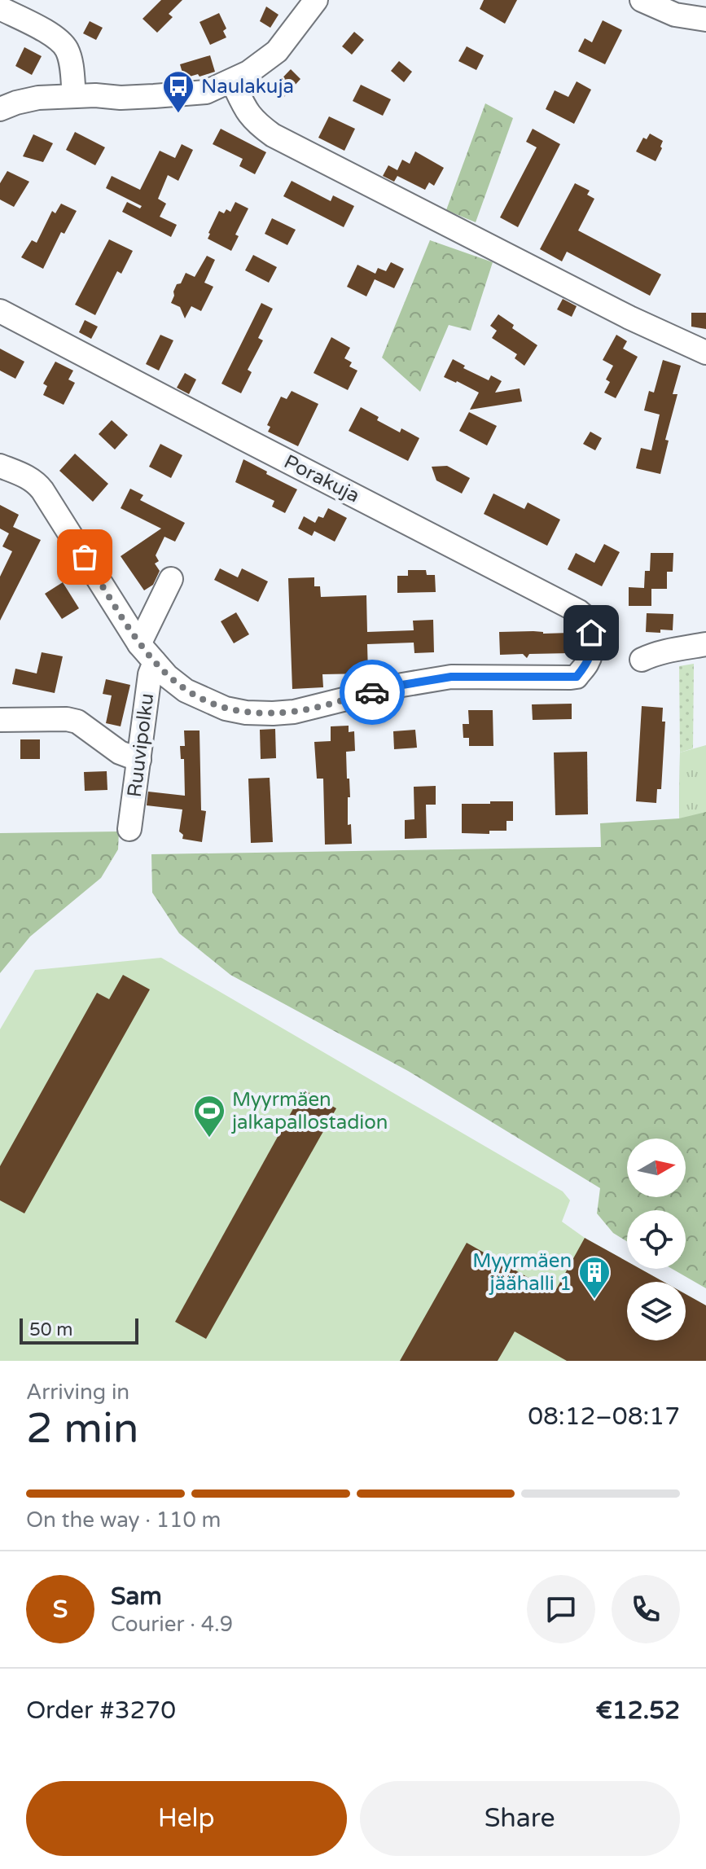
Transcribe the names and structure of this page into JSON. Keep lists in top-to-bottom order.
{
  "streets": {
    "street": ["Porakuja", "Ruuvipolku"]
  },
  "crossings": [
    ["Porakuja", "Ruuvipolku"]
  ],
  "places": {
    "bus stop": ["Naulakuja"],
    "sports": ["Myyrmäen jalkapallostadion"],
    "building": ["Myyrmäen jäähalli 1"]
  },
  "scale_bar": "50 m",
  "north": "right",
  "page": {
    "scale": "50 m",
    "heading": ["2 min", "Arriving in", "08:12–08:17"],
    "panel": [
      "Sam",
      "Courier · 4.9",
      "Order #3270",
      "€12.52"
    ],
    "bar": "On the way · 110 m",
    "round": "S",
    "buttons": ["Help", "Share"]
  }
}
